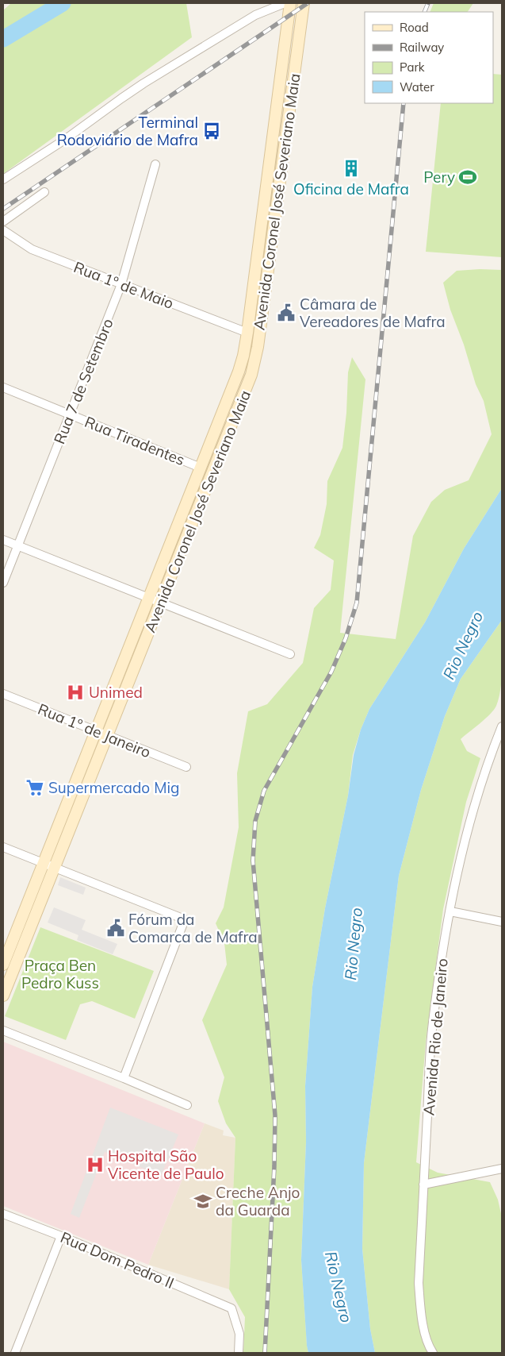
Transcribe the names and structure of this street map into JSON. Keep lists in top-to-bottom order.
{
  "streets": {
    "main road": ["Avenida Coronel José Severiano Maia"],
    "street": [
      "Rua 1º de Maio",
      "Rua 7 de Setembro",
      "Rua Tiradentes",
      "Rua 1º de Janeiro",
      "Avenida Rio de Janeiro",
      "Rua Dom Pedro II"
    ]
  },
  "crossings": [
    ["Avenida Coronel José Severiano Maia", "Rua 1º de Maio"],
    ["Avenida Coronel José Severiano Maia", "Rua Tiradentes"],
    ["Avenida Coronel José Severiano Maia", "Rua 1º de Janeiro"],
    ["Rua 1º de Maio", "Rua 7 de Setembro"],
    ["Rua 7 de Setembro", "Rua Tiradentes"]
  ],
  "water": ["Rio Negro"],
  "parks": ["Praça Ben Pedro Kuss"],
  "places": {
    "bus stop": ["Terminal Rodoviário de Mafra"],
    "building": ["Oficina de Mafra"],
    "sports": ["Pery"],
    "public building": ["Câmara de Vereadores de Mafra", "Fórum da Comarca de Mafra"],
    "hospital": ["Unimed", "Hospital São Vicente de Paulo"],
    "supermarket": ["Supermercado Mig"],
    "school or university": ["Creche Anjo da Guarda"]
  },
  "legend": [
    "Road",
    "Railway",
    "Park",
    "Water"
  ]
}
